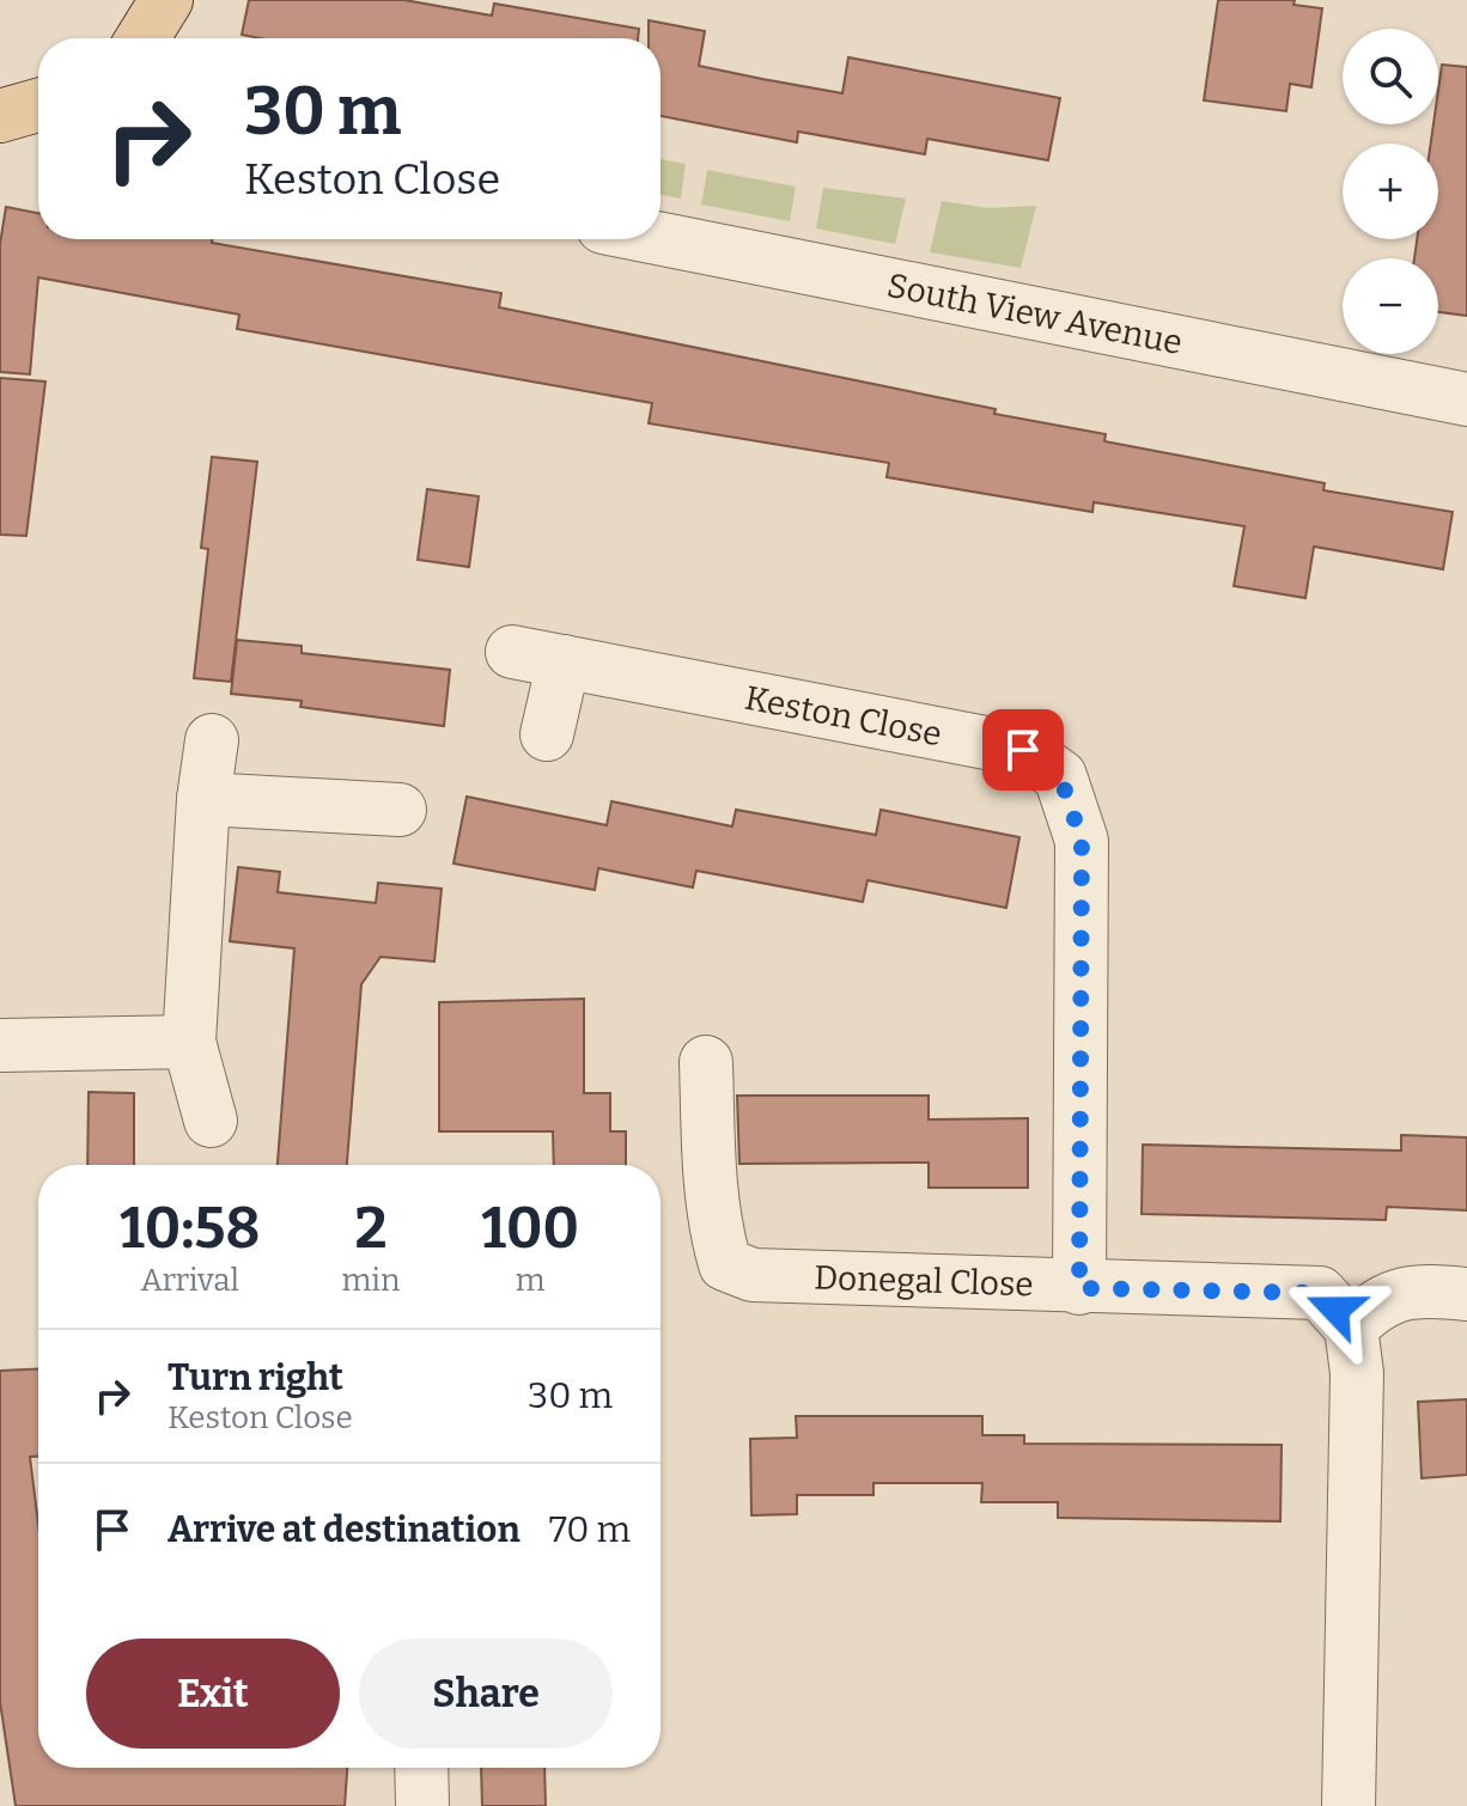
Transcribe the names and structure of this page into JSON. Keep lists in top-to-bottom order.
{
  "streets": {
    "street": ["South View Avenue", "Keston Close", "Donegal Close"]
  },
  "crossings": [
    ["Keston Close", "Donegal Close"]
  ],
  "page": {
    "map_buttons": ["+", "−"],
    "turn": ["30 m", "Keston Close"],
    "eta": [
      "10:58",
      "Arrival",
      "2",
      "min",
      "100",
      "m"
    ],
    "list": [
      {
        "name": "Turn right",
        "note": "Keston Close",
        "value": "30 m"
      },
      {
        "name": "Arrive at destination",
        "value": "70 m"
      }
    ],
    "buttons": ["Exit", "Share"]
  }
}
